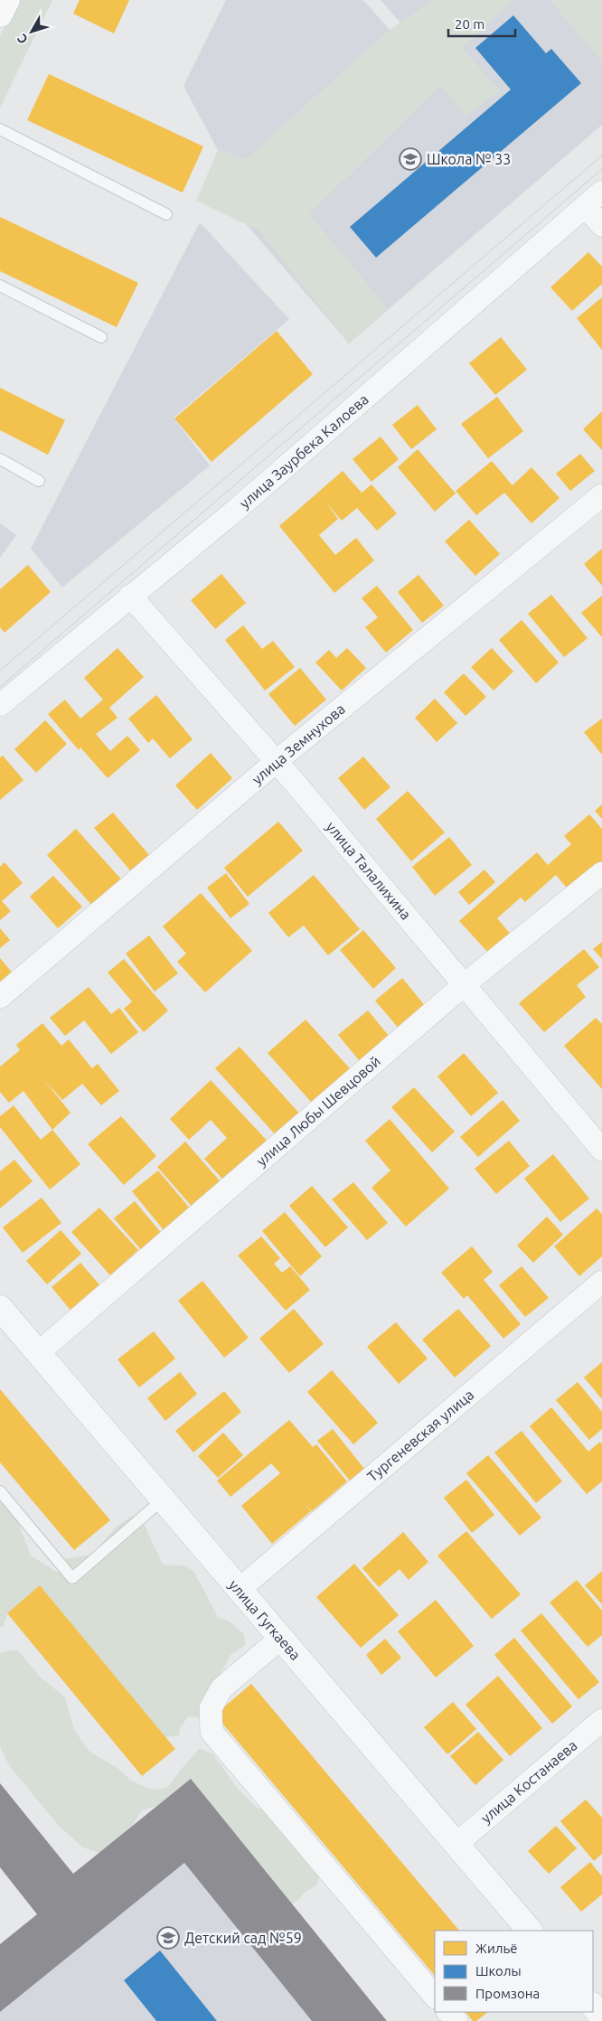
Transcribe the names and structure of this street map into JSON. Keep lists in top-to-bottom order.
{
  "streets": {
    "street": [
      "улица Заурбека Калоева",
      "улица Земнухова",
      "улица Талалихина",
      "улица Любы Шевцовой",
      "Тургеневская улица",
      "улица Гугкаева",
      "улица Костанаева"
    ]
  },
  "crossings": [
    ["улица Заурбека Калоева", "улица Талалихина"],
    ["улица Земнухова", "улица Талалихина"],
    ["улица Талалихина", "улица Любы Шевцовой"],
    ["улица Любы Шевцовой", "улица Гугкаева"],
    ["Тургеневская улица", "улица Гугкаева"],
    ["улица Гугкаева", "улица Костанаева"]
  ],
  "places": {
    "school or university": ["Школа № 33", "Детский сад №59"]
  },
  "legend": ["Жильё", "Школы", "Промзона"],
  "scale_bar": "20 m",
  "north": "bottom left"
}
